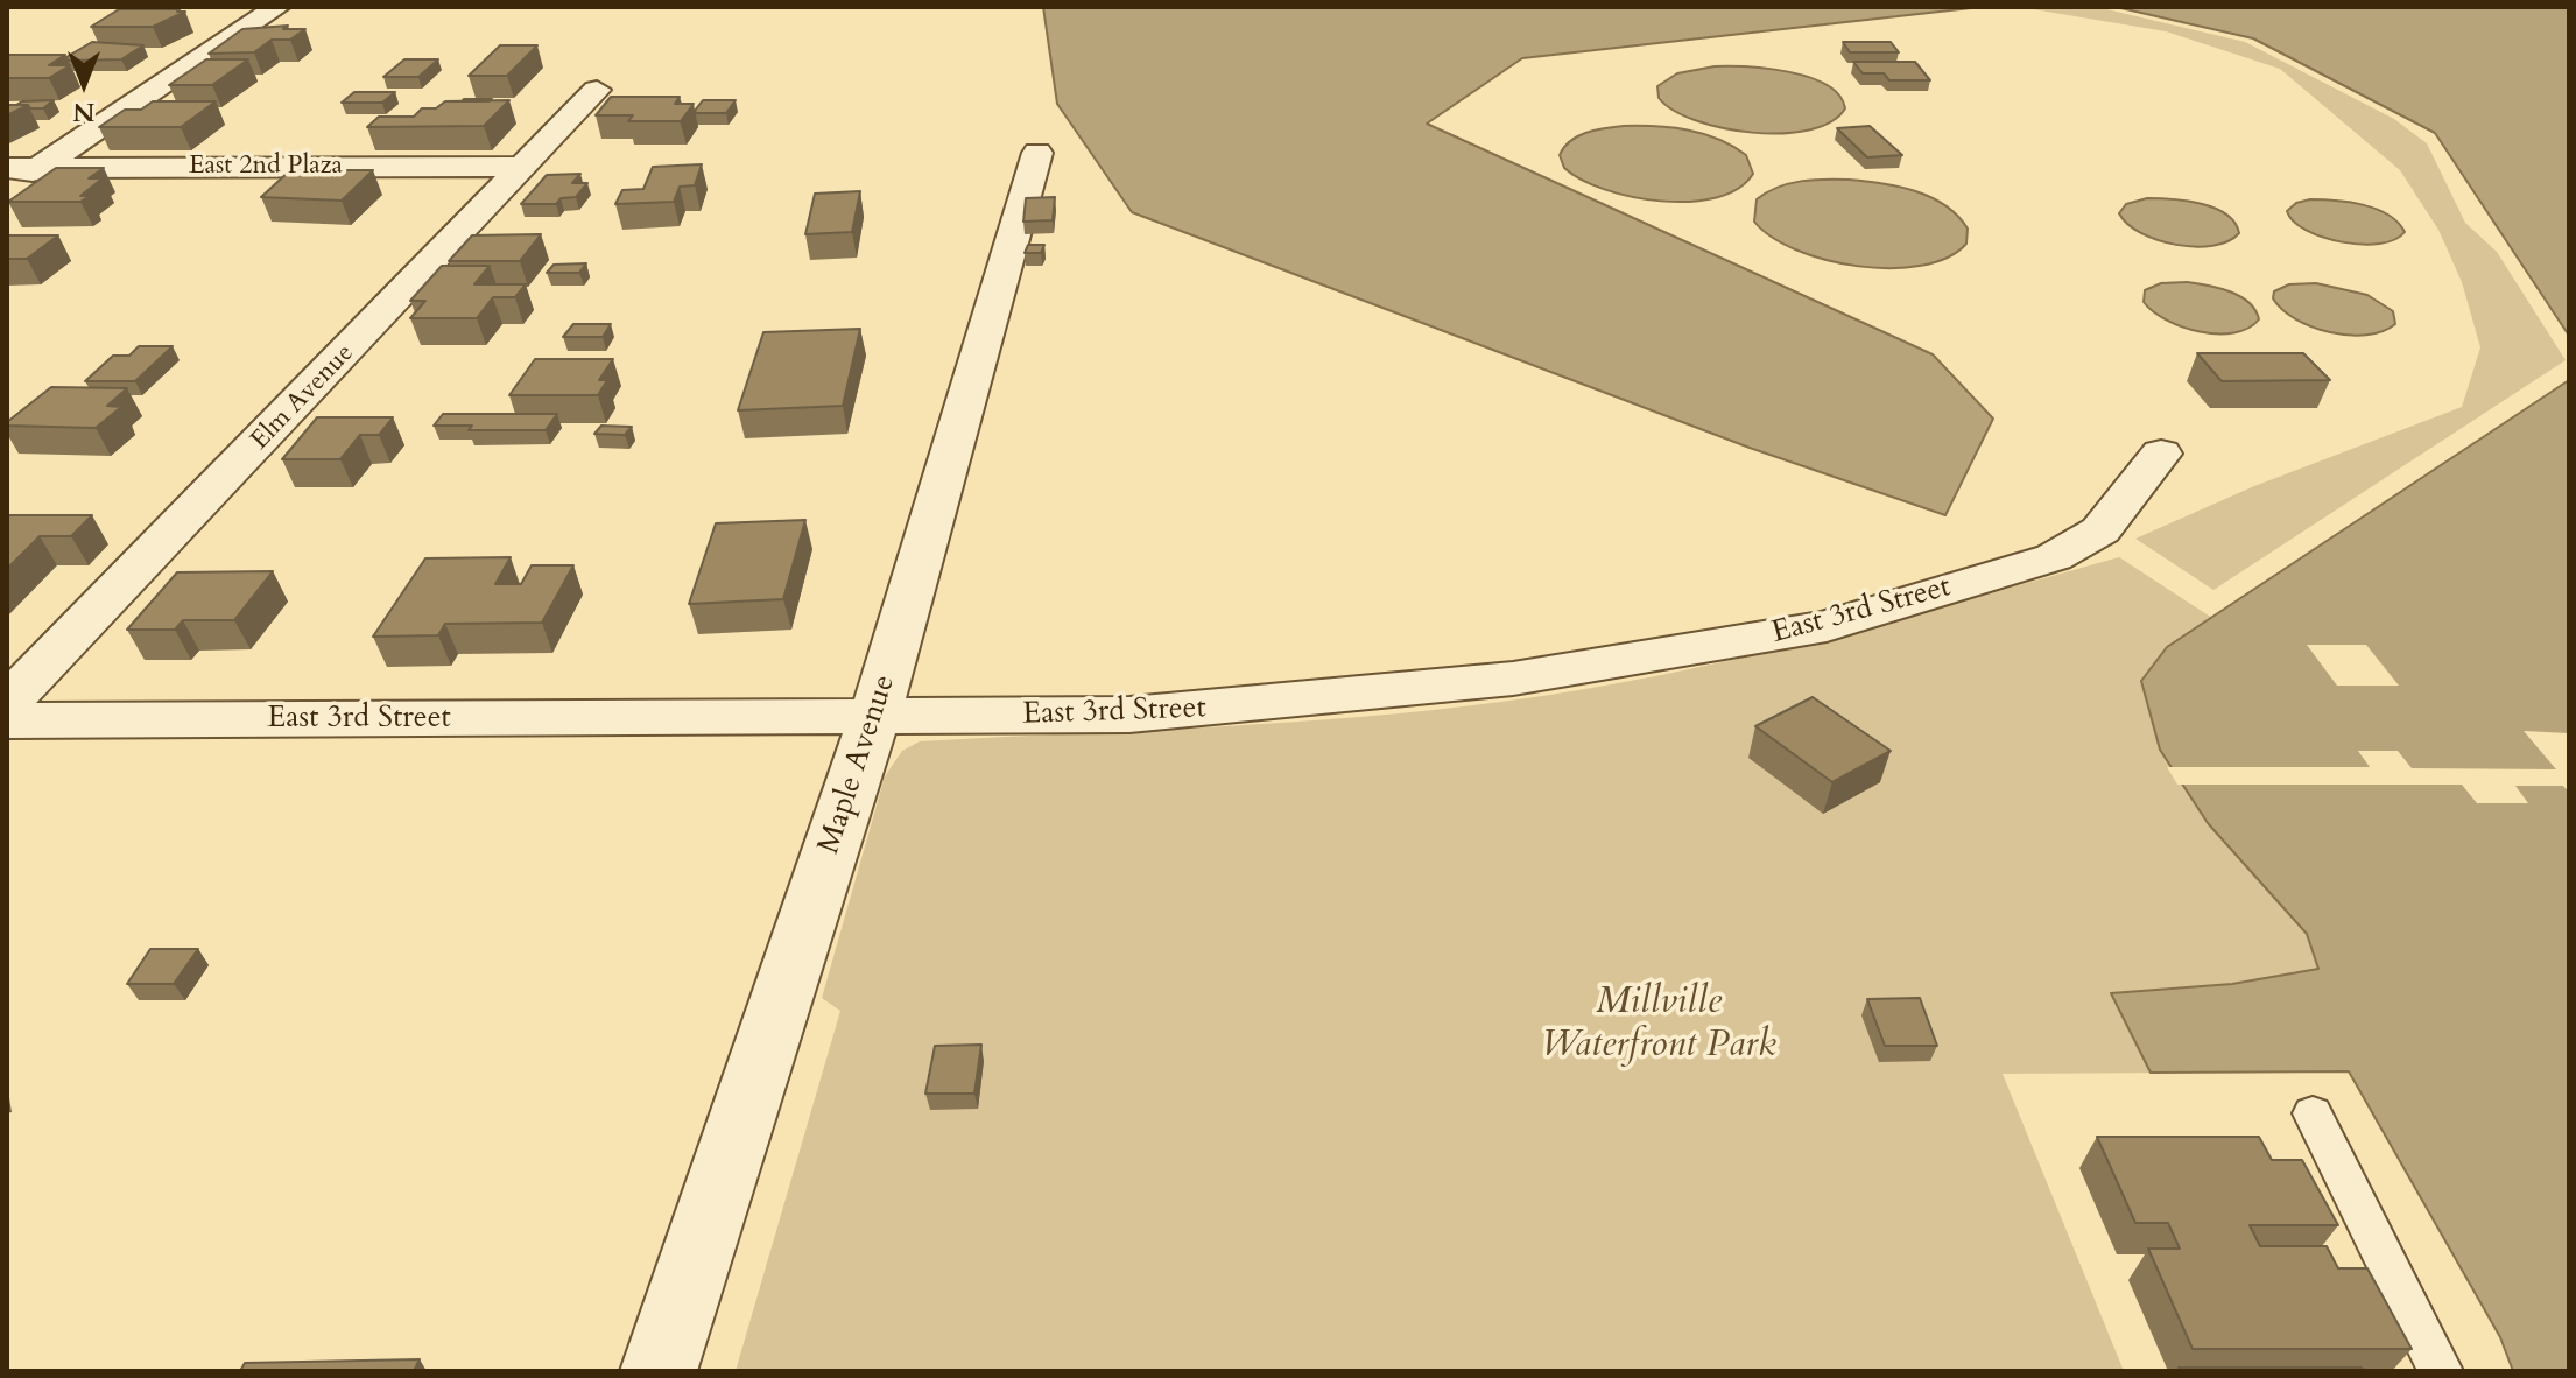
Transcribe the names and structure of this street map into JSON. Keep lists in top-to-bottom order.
{
  "streets": {
    "street": [
      "East 2nd Plaza",
      "Elm Avenue",
      "East 3rd Street",
      "Maple Avenue"
    ]
  },
  "crossings": [
    ["East 2nd Plaza", "Elm Avenue"],
    ["East 3rd Street", "Maple Avenue"]
  ],
  "parks": ["Millville Waterfront Park"],
  "north": "bottom"
}
